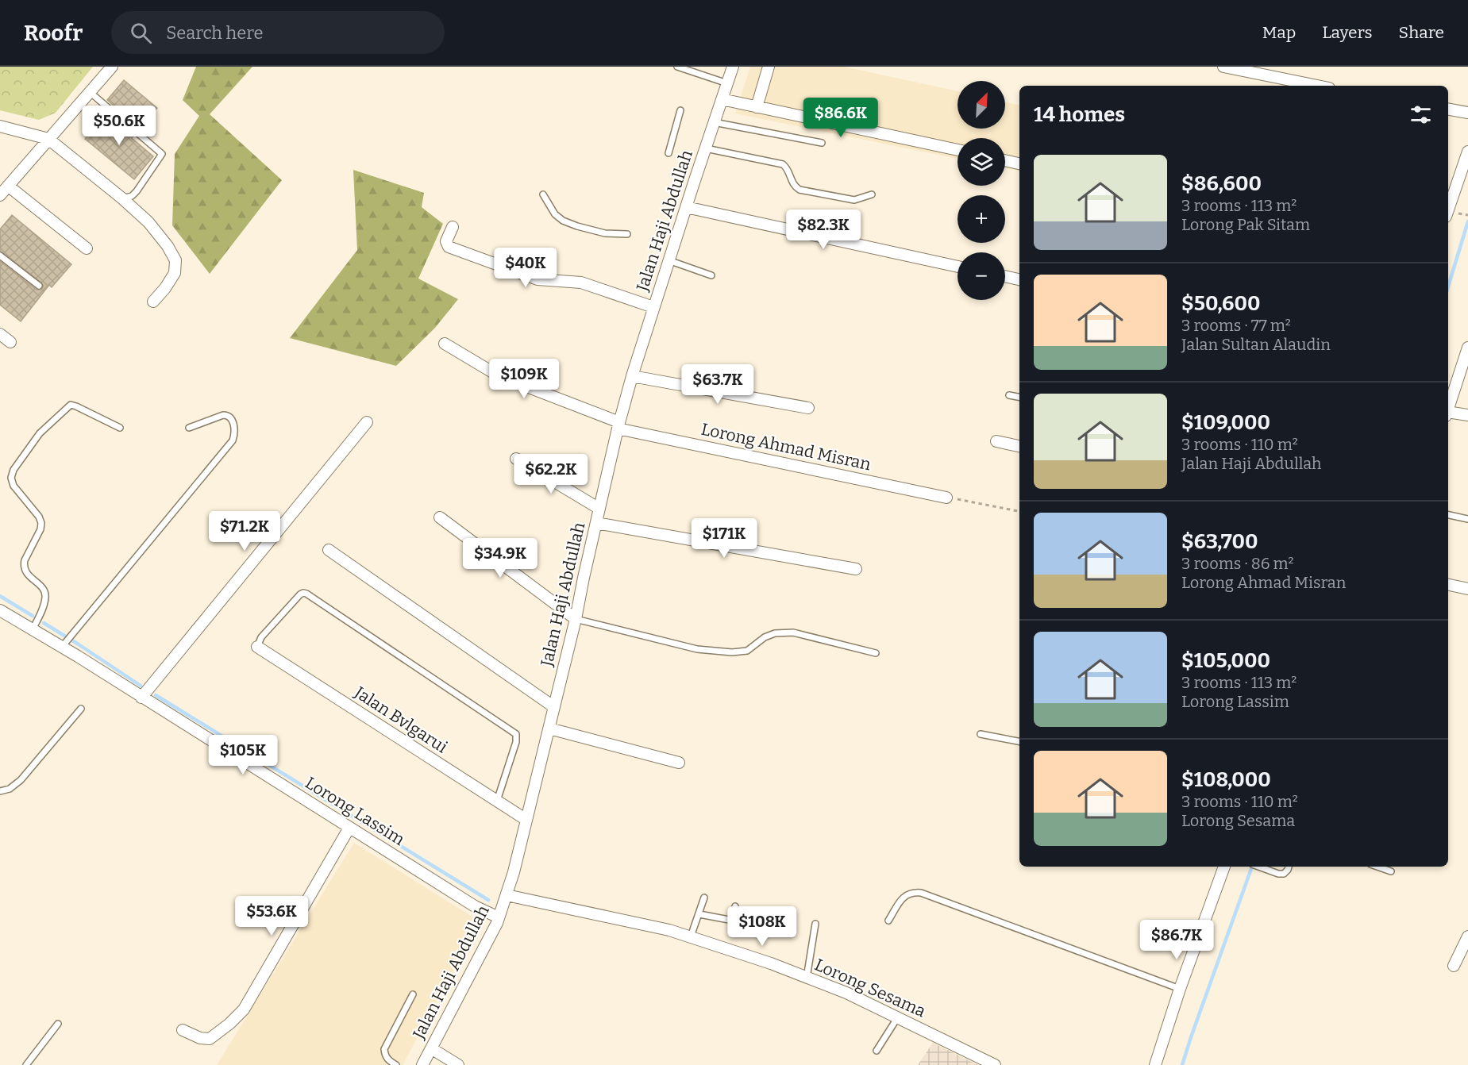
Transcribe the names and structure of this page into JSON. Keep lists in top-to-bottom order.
{
  "streets": {
    "street": [
      "Jalan Haji Abdullah",
      "Lorong Ahmad Misran",
      "Jalan Bvlgarui",
      "Lorong Lassim",
      "Lorong Sesama"
    ]
  },
  "crossings": [
    ["Jalan Haji Abdullah", "Lorong Ahmad Misran"],
    ["Jalan Haji Abdullah", "Jalan Bvlgarui"],
    ["Jalan Haji Abdullah", "Lorong Lassim"],
    ["Jalan Haji Abdullah", "Lorong Sesama"]
  ],
  "north": "top right",
  "page": {
    "header": "Roofr",
    "search": "Search here",
    "nav": ["Map", "Layers", "Share"],
    "map_buttons": ["+", "−"],
    "heading": "14 homes",
    "price": [
      "$86.6K",
      "$50.6K",
      "$82.3K",
      "$40K",
      "$109K",
      "$63.7K",
      "$62.2K",
      "$71.2K",
      "$171K",
      "$34.9K",
      "$105K",
      "$53.6K",
      "$108K",
      "$86.7K"
    ],
    "list": [
      {
        "name": "$86,600",
        "note": "3 rooms · 113 m² · Lorong Pak Sitam"
      },
      {
        "name": "$50,600",
        "note": "3 rooms · 77 m² · Jalan Sultan Alaudin"
      },
      {
        "name": "$109,000",
        "note": "3 rooms · 110 m² · Jalan Haji Abdullah"
      },
      {
        "name": "$63,700",
        "note": "3 rooms · 86 m² · Lorong Ahmad Misran"
      },
      {
        "name": "$105,000",
        "note": "3 rooms · 113 m² · Lorong Lassim"
      },
      {
        "name": "$108,000",
        "note": "3 rooms · 110 m² · Lorong Sesama"
      }
    ]
  }
}
